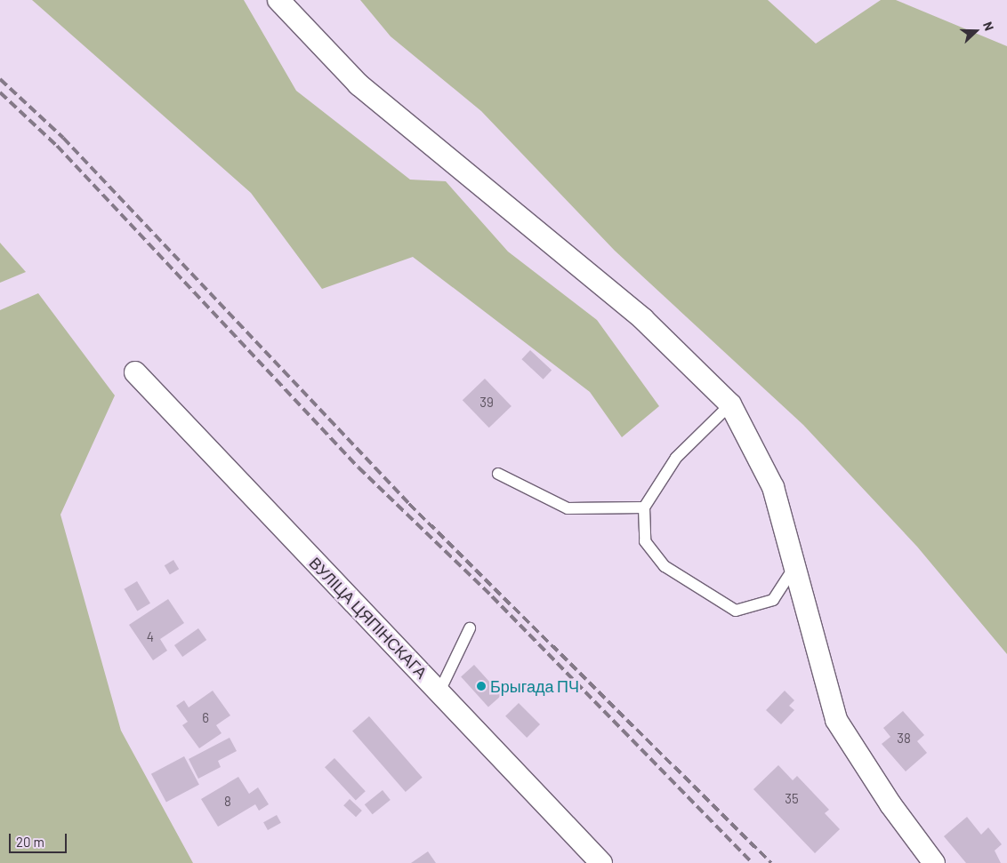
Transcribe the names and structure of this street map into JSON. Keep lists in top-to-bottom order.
{
  "streets": {
    "street": ["ВУЛІЦА ЦЯПІНСКАГА"]
  },
  "places": ["Брыгада ПЧ"],
  "house_numbers": [
    "39",
    "4",
    "6",
    "38",
    "35",
    "8"
  ],
  "scale_bar": "20 m",
  "north": "right"
}
